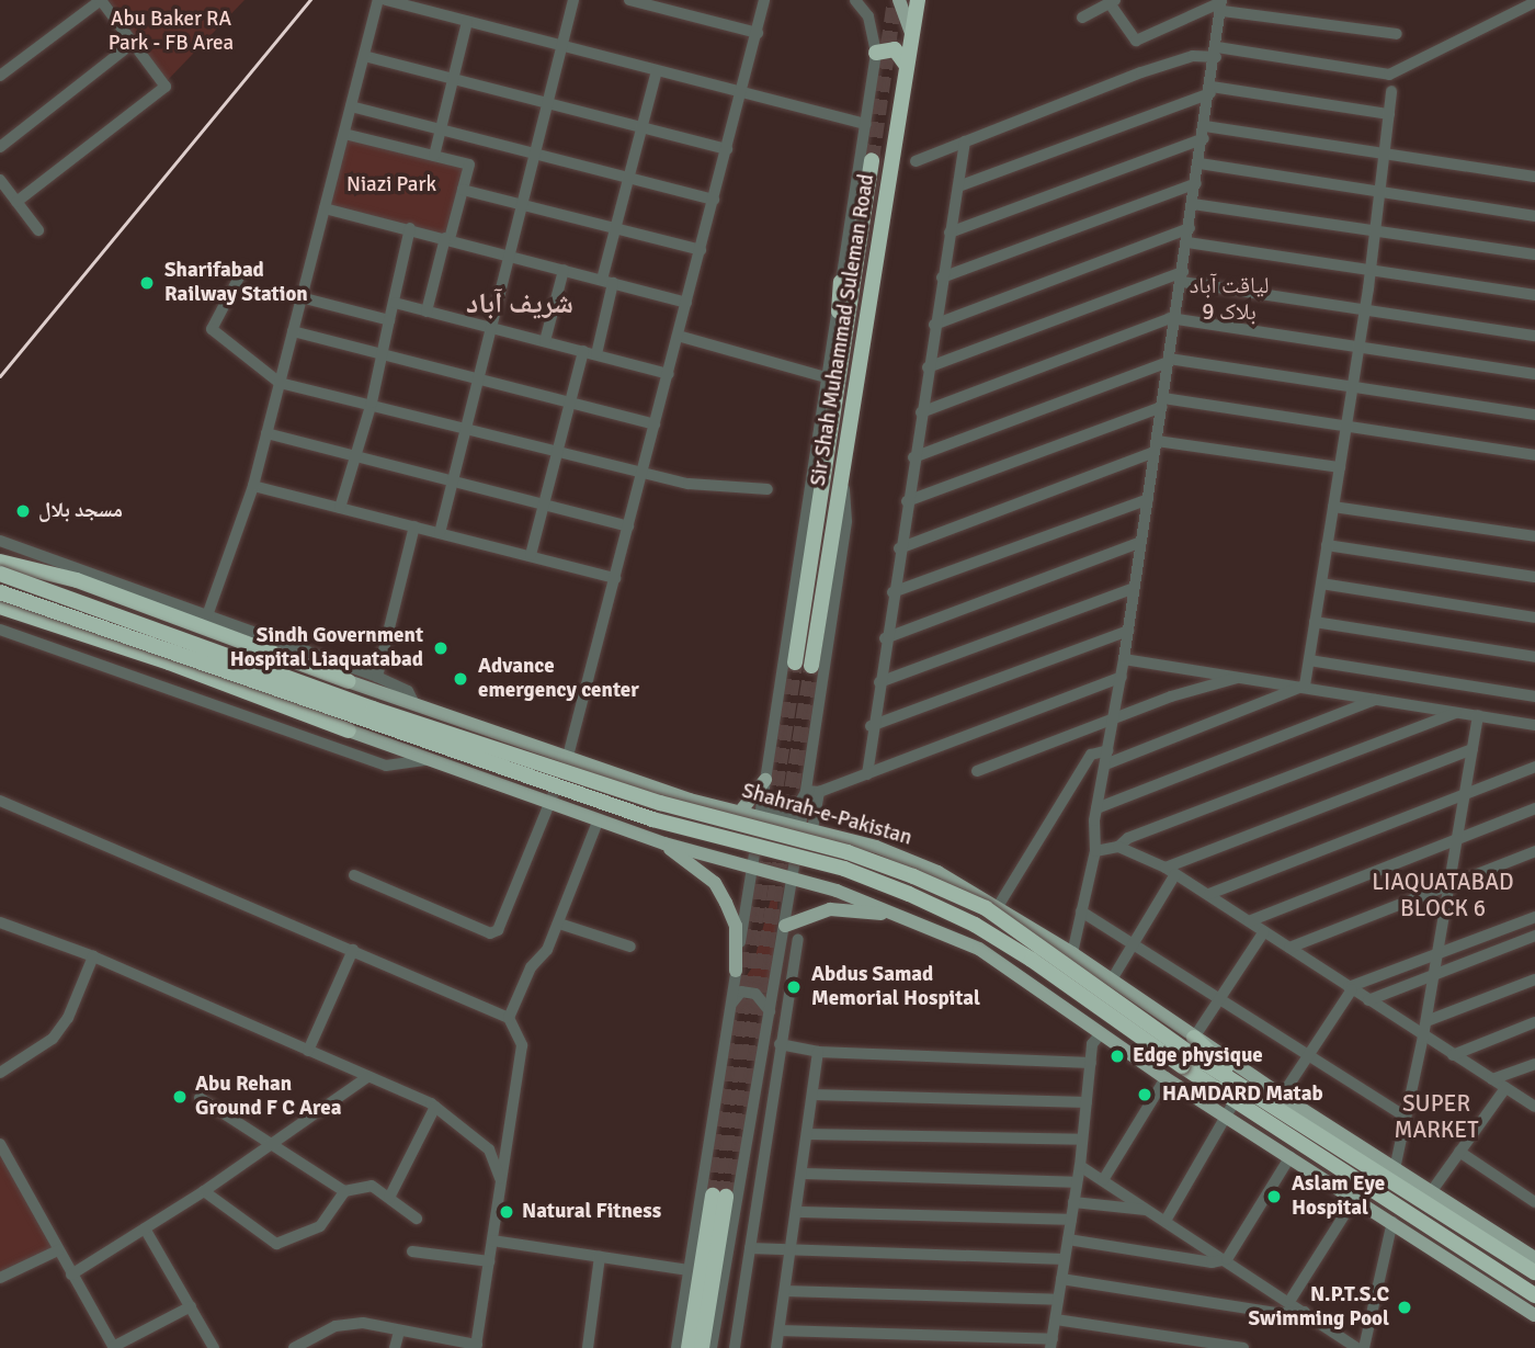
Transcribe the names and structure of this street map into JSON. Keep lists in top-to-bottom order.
{
  "streets": {
    "highway": ["Sir Shah Muhammad Suleman Road"],
    "main road": ["Shahrah-e-Pakistan"]
  },
  "districts": [
    "لیاقت آباد بلاک 9",
    "شريف آباد",
    "LIAQUATABAD BLOCK 6",
    "SUPER MARKET"
  ],
  "parks": ["Abu Baker RA Park - FB Area", "Niazi Park"],
  "places": [
    "Sharifabad Railway Station",
    "مسجد بلال",
    "Sindh Government Hospital Liaquatabad",
    "Advance emergency center",
    "Abdus Samad Memorial Hospital",
    "Edge physique",
    "HAMDARD Matab",
    "Abu Rehan Ground F C Area",
    "Aslam Eye Hospital",
    "Natural Fitness",
    "N.P.T.S.C Swimming Pool"
  ]
}
